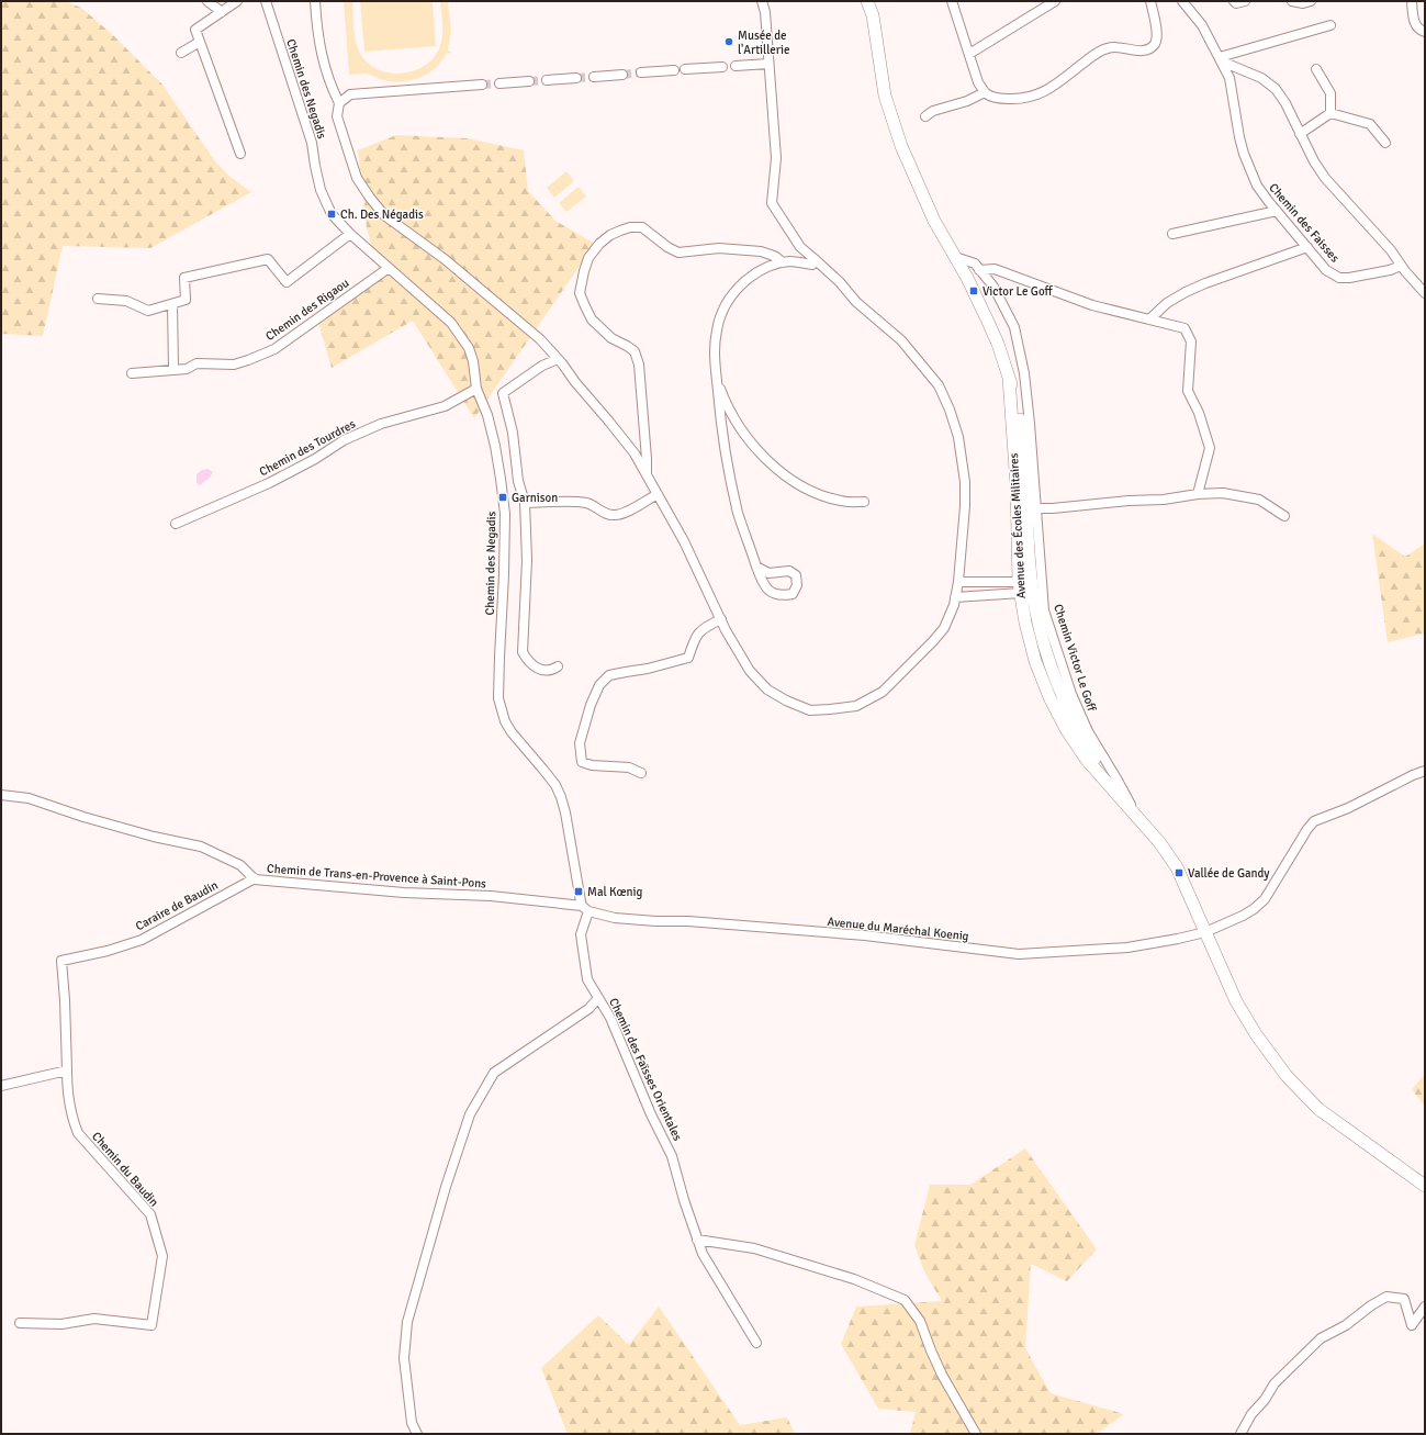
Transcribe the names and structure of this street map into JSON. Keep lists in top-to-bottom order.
{
  "streets": {
    "street": [
      "Chemin des Negadis",
      "Chemin des Faisses",
      "Chemin des Rigaou",
      "Chemin des Tourdres",
      "Avenue des Écoles Militaires",
      "Chemin Victor Le Goff",
      "Chemin de Trans-en-Provence à Saint-Pons",
      "Caraire de Baudin",
      "Avenue du Maréchal Koenig",
      "Chemin des Faïsses Orientales",
      "Chemin du Baudin"
    ]
  },
  "crossings": [
    ["Chemin des Negadis", "Chemin des Rigaou"],
    ["Chemin des Negadis", "Chemin des Tourdres"],
    ["Chemin des Negadis", "Chemin de Trans-en-Provence à Saint-Pons"],
    ["Chemin des Negadis", "Avenue du Maréchal Koenig"],
    ["Chemin des Negadis", "Chemin des Faïsses Orientales"],
    ["Avenue des Écoles Militaires", "Chemin Victor Le Goff"],
    ["Avenue des Écoles Militaires", "Avenue du Maréchal Koenig"],
    ["Chemin de Trans-en-Provence à Saint-Pons", "Caraire de Baudin"],
    ["Chemin de Trans-en-Provence à Saint-Pons", "Avenue du Maréchal Koenig"],
    ["Chemin de Trans-en-Provence à Saint-Pons", "Chemin des Faïsses Orientales"],
    ["Caraire de Baudin", "Chemin du Baudin"],
    ["Avenue du Maréchal Koenig", "Chemin des Faïsses Orientales"]
  ],
  "places": {
    "other": ["Musée de l'Artillerie"],
    "transit": [
      "Ch. Des Négadis",
      "Victor Le Goff",
      "Garnison",
      "Vallée de Gandy",
      "Mal Kœnig"
    ]
  }
}
